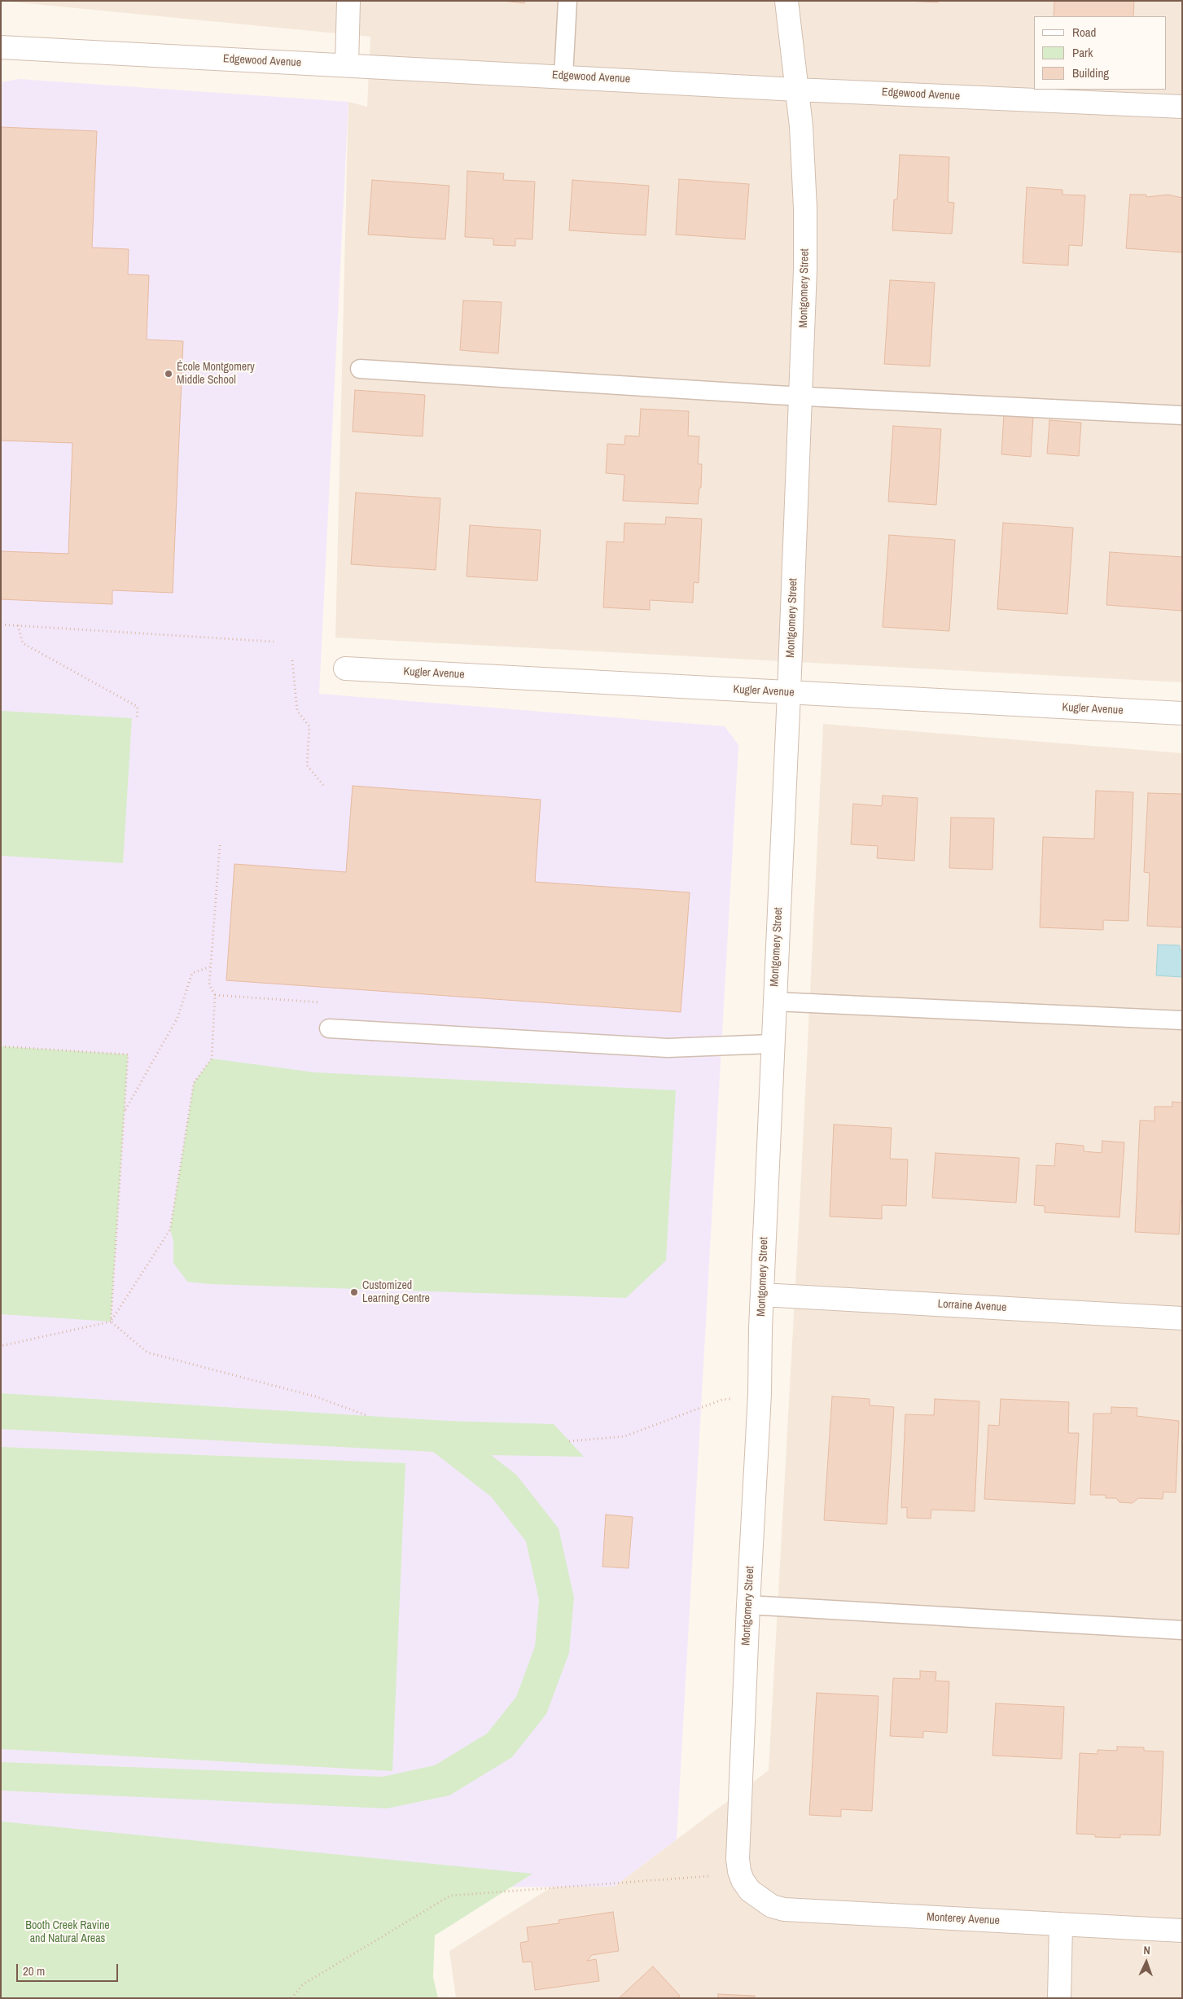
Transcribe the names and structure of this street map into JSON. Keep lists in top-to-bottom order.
{
  "streets": {
    "street": [
      "Edgewood Avenue",
      "Montgomery Street",
      "Kugler Avenue",
      "Lorraine Avenue",
      "Monterey Avenue"
    ]
  },
  "crossings": [
    ["Edgewood Avenue", "Montgomery Street"],
    ["Montgomery Street", "Kugler Avenue"],
    ["Montgomery Street", "Lorraine Avenue"],
    ["Montgomery Street", "Monterey Avenue"]
  ],
  "parks": ["Booth Creek Ravine and Natural Areas"],
  "places": ["École Montgomery Middle School", "Customized Learning Centre"],
  "legend": ["Road", "Park", "Building"],
  "scale_bar": "20 m",
  "north": "top"
}
